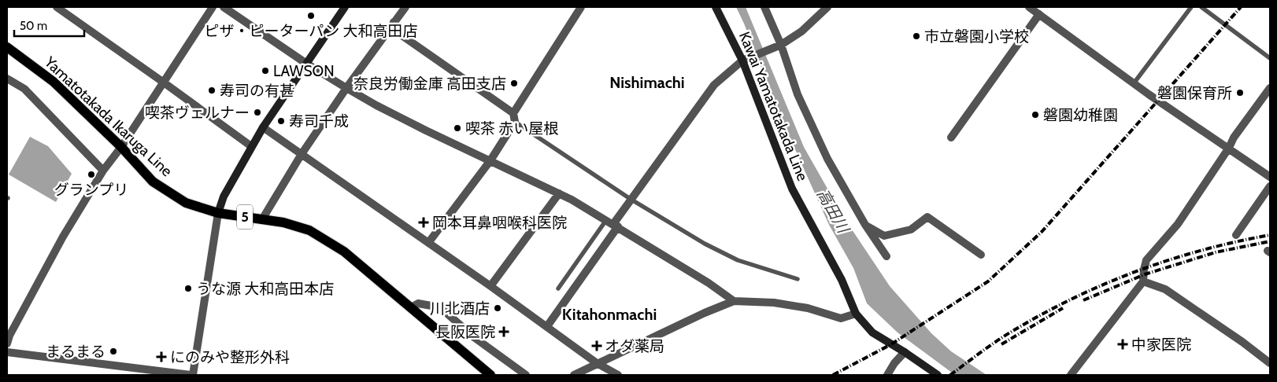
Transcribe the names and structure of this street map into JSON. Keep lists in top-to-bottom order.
{
  "streets": {
    "main road": ["Kawai Yamatotakada Line", "Yamatotakada Ikaruga Line", "5"]
  },
  "districts": ["Nishimachi", "Kitahonmachi"],
  "water": ["高田川"],
  "places": {
    "other": [
      "ピザ・ピーターパン 大和高田店",
      "市立磐園小学校",
      "LAWSON",
      "奈良労働金庫 高田支店",
      "寿司の有甚",
      "磐園保育所",
      "喫茶ヴェルナー",
      "磐園幼稚園",
      "寿司千成",
      "喫茶 赤い屋根",
      "グランプリ",
      "うな源 大和高田本店",
      "川北酒店",
      "まるまる"
    ],
    "health": [
      "岡本耳鼻咽喉科医院",
      "長阪医院",
      "中家医院",
      "オダ薬局",
      "にのみや整形外科"
    ]
  },
  "scale_bar": "50 m"
}
